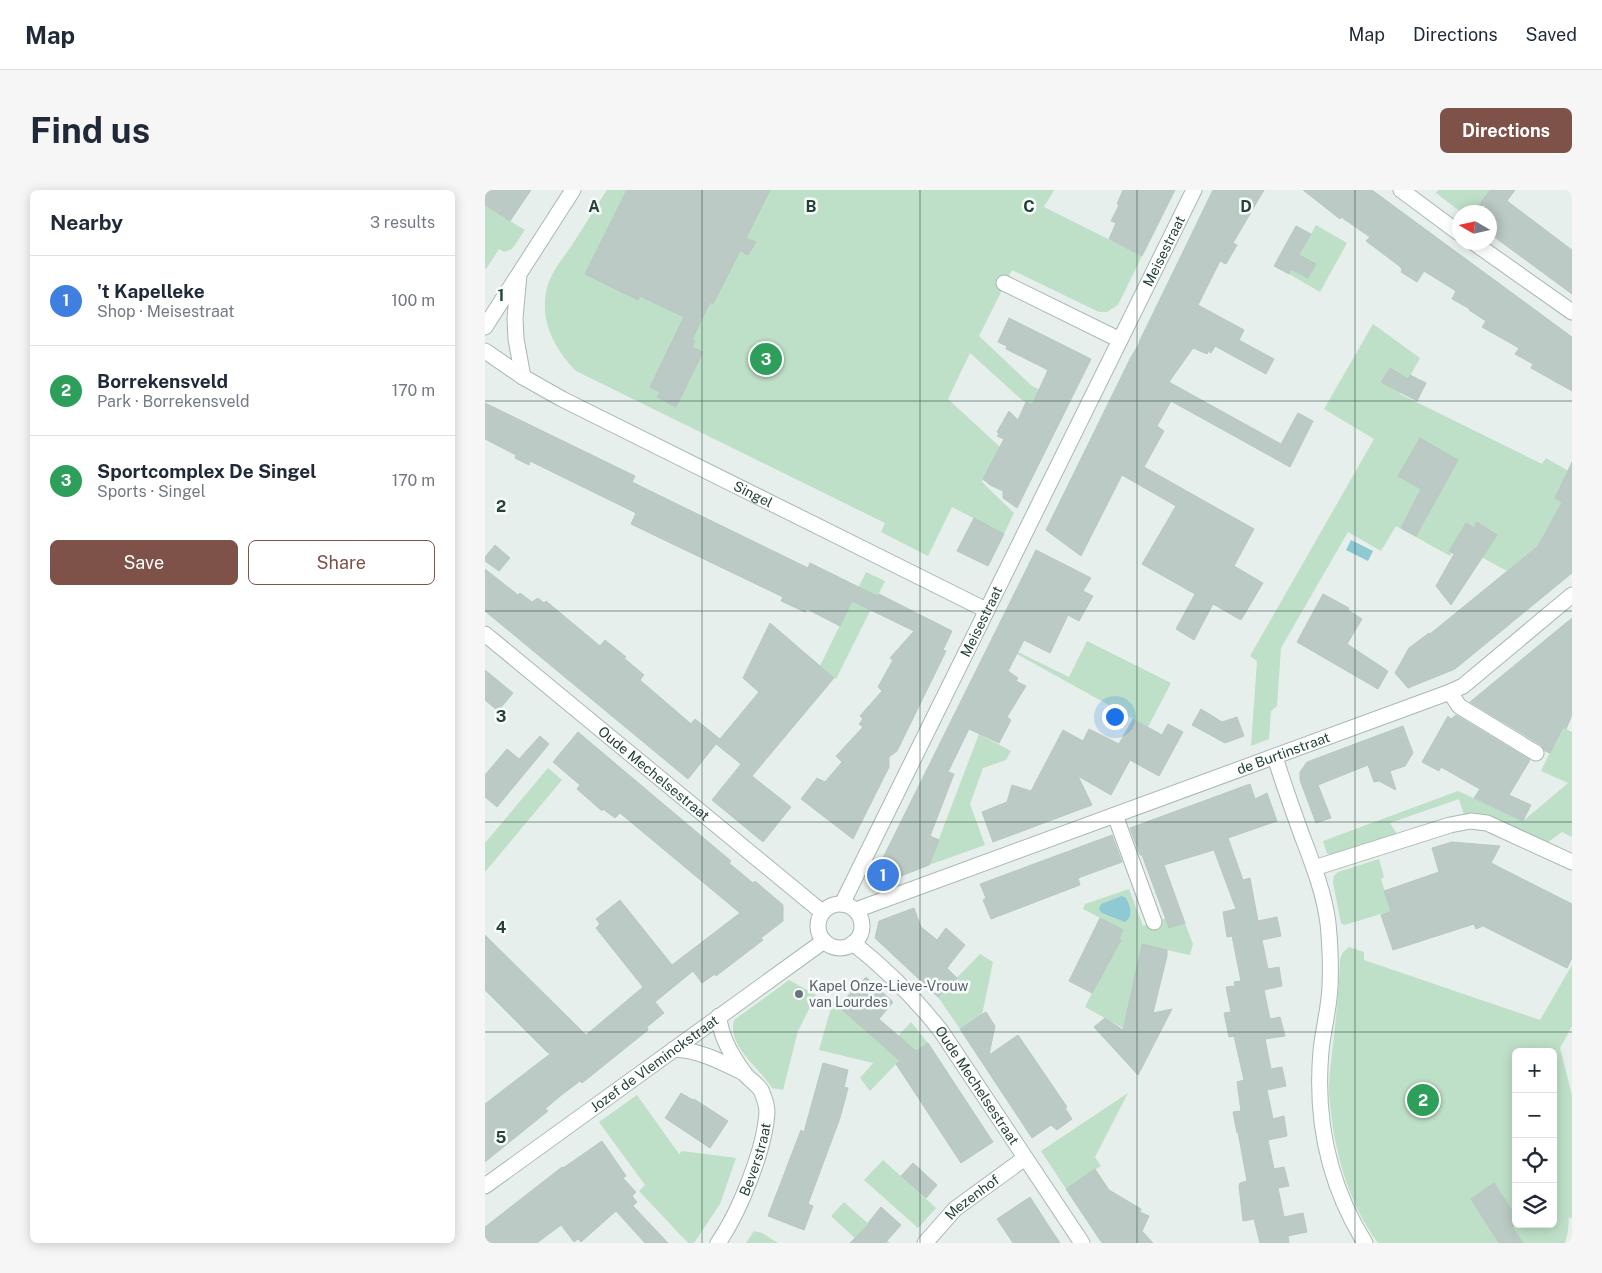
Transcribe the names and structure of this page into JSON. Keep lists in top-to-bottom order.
{
  "streets": {
    "street": [
      "Meisestraat",
      "Singel",
      "de Burtinstraat",
      "Oude Mechelsestraat",
      "Jozef de Vleminckstraat",
      "Beverstraat",
      "Mezenhof"
    ]
  },
  "crossings": [
    ["Meisestraat", "Singel"],
    ["Meisestraat", "de Burtinstraat"],
    ["Meisestraat", "Oude Mechelsestraat"],
    ["Meisestraat", "Jozef de Vleminckstraat"],
    ["de Burtinstraat", "Oude Mechelsestraat"],
    ["de Burtinstraat", "Jozef de Vleminckstraat"],
    ["Oude Mechelsestraat", "Jozef de Vleminckstraat"],
    ["Oude Mechelsestraat", "Mezenhof"],
    ["Jozef de Vleminckstraat", "Beverstraat"]
  ],
  "places": ["Kapel Onze-Lieve-Vrouw van Lourdes"],
  "north": "left",
  "page": {
    "header": "Map",
    "nav": ["Map", "Directions", "Saved"],
    "buttons": [
      "Directions",
      ["Save", "Share"]
    ],
    "title": "Find us",
    "heading": ["Nearby", "3 results"],
    "list": [
      {
        "mark": "1",
        "name": "'t Kapelleke",
        "note": "Shop · Meisestraat",
        "value": "100 m"
      },
      {
        "mark": "2",
        "name": "Borrekensveld",
        "note": "Park · Borrekensveld",
        "value": "170 m"
      },
      {
        "mark": "3",
        "name": "Sportcomplex De Singel",
        "note": "Sports · Singel",
        "value": "170 m"
      }
    ],
    "pins": ["3", "1", "2"],
    "map_buttons": ["+", "−"]
  },
  "grid": {
    "columns": [
      "A",
      "B",
      "C",
      "D"
    ],
    "rows": [
      "1",
      "2",
      "3",
      "4",
      "5"
    ]
  }
}
